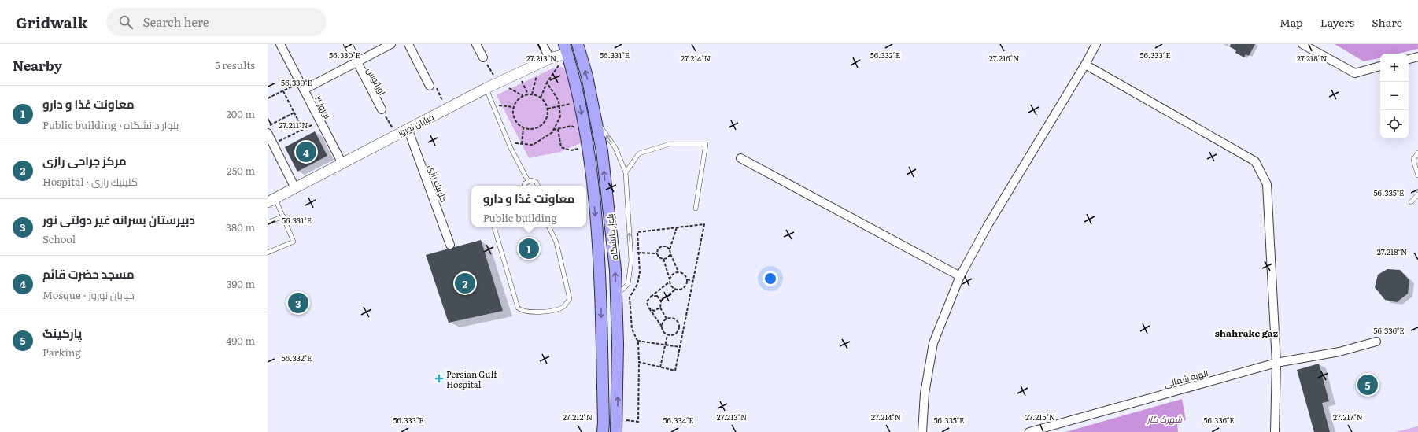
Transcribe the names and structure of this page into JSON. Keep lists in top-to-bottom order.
{
  "streets": {
    "main road": ["بلوار دانشگاه"],
    "street": [
      "اورانوس",
      "نوروز ۳",
      "خیابان نوروز",
      "كلينيك رازی",
      "الهیه شمالی"
    ]
  },
  "crossings": [
    ["نوروز ۳", "خیابان نوروز"],
    ["خیابان نوروز", "كلينيك رازی"],
    ["خیابان نوروز", "بلوار دانشگاه"]
  ],
  "districts": ["shahrake gaz"],
  "parks": ["شهرک گاز"],
  "places": {
    "health": ["Persian Gulf Hospital"]
  },
  "page": {
    "header": "Gridwalk",
    "search": "Search here",
    "nav": ["Map", "Layers", "Share"],
    "heading": ["Nearby", "5 results"],
    "map_buttons": ["+", "−"],
    "list": [
      {
        "mark": "1",
        "name": "معاونت غذا و دارو",
        "note": "Public building · بلوار دانشگاه",
        "value": "200 m"
      },
      {
        "mark": "2",
        "name": "مرکز جراحی رازی",
        "note": "Hospital · كلينيك رازی",
        "value": "250 m"
      },
      {
        "mark": "3",
        "name": "دبیرستان بسرانه غیر دولتی نور",
        "note": "School",
        "value": "380 m"
      },
      {
        "mark": "4",
        "name": "مسجد حضرت قائم",
        "note": "Mosque · خیابان نوروز",
        "value": "390 m"
      },
      {
        "mark": "5",
        "name": "پارکینگ",
        "note": "Parking",
        "value": "490 m"
      }
    ],
    "pins": [
      "4",
      "1",
      "2",
      "3",
      "5"
    ],
    "popup": ["معاونت غذا و دارو", "Public building"]
  },
  "coordinates": [
    "56.331°E",
    "56.332°E",
    "56.333°E",
    "56.330°E",
    "27.213°N",
    "27.214°N",
    "27.216°N",
    "27.218°N",
    "27.211°N",
    "56.335°E",
    "56.336°E",
    "27.212°N",
    "27.215°N",
    "27.217°N",
    "56.334°E"
  ]
}
